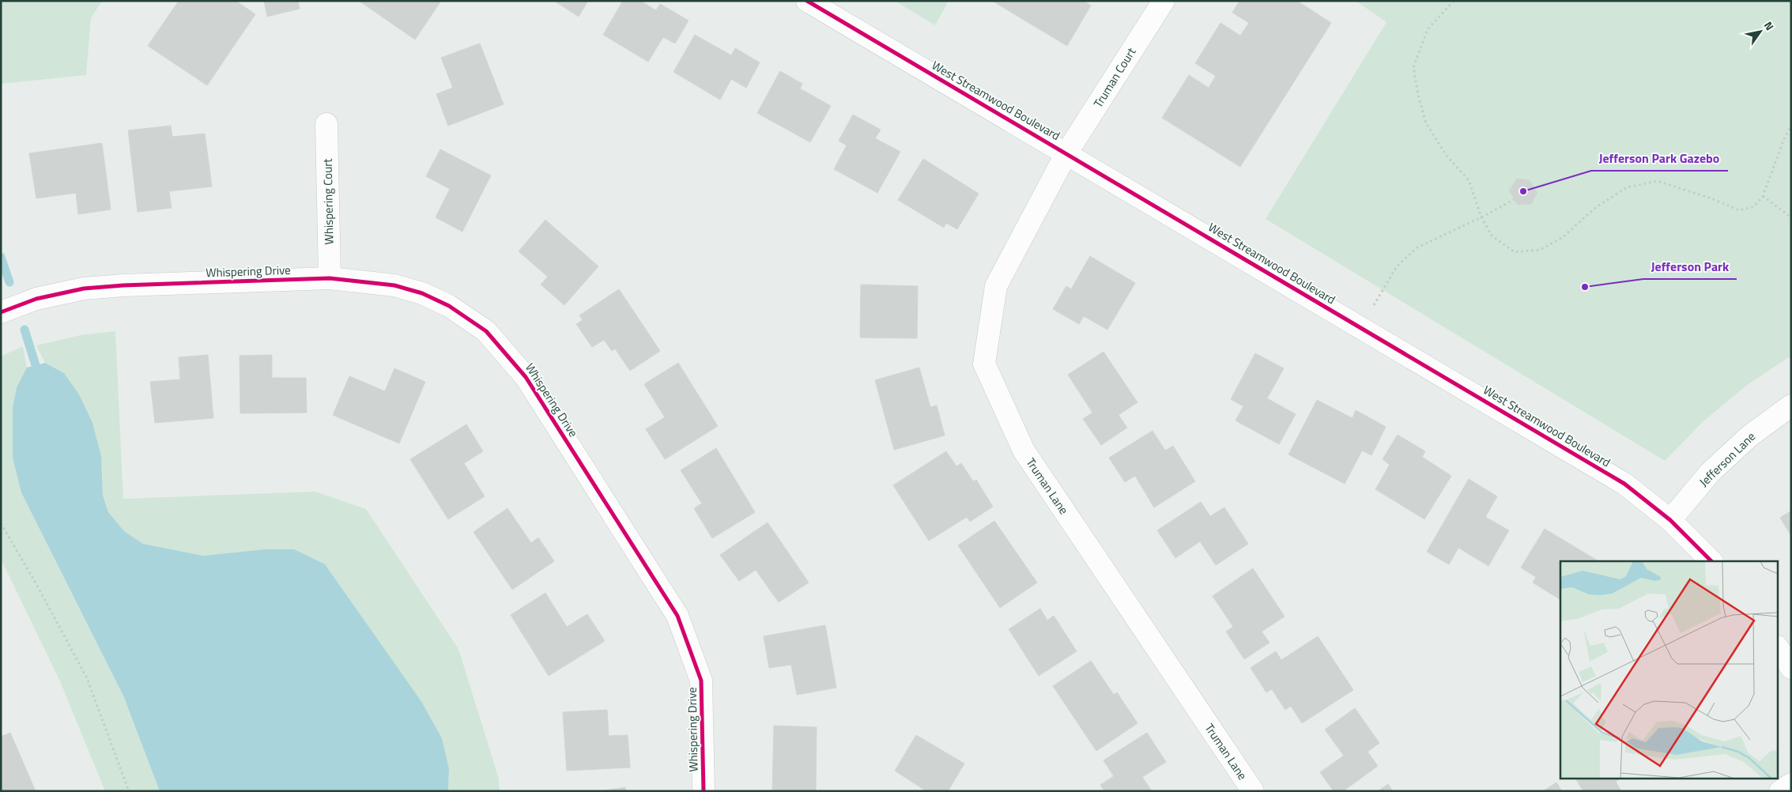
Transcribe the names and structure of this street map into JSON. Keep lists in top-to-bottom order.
{
  "streets": {
    "street": [
      "Truman Court",
      "West Streamwood Boulevard",
      "Whispering Court",
      "Whispering Drive",
      "Jefferson Lane",
      "Truman Lane"
    ]
  },
  "crossings": [
    ["Truman Court", "West Streamwood Boulevard"],
    ["Truman Court", "Truman Lane"],
    ["West Streamwood Boulevard", "Jefferson Lane"],
    ["West Streamwood Boulevard", "Truman Lane"],
    ["Whispering Court", "Whispering Drive"]
  ],
  "places": ["Jefferson Park Gazebo", "Jefferson Park"],
  "north": "top right"
}
